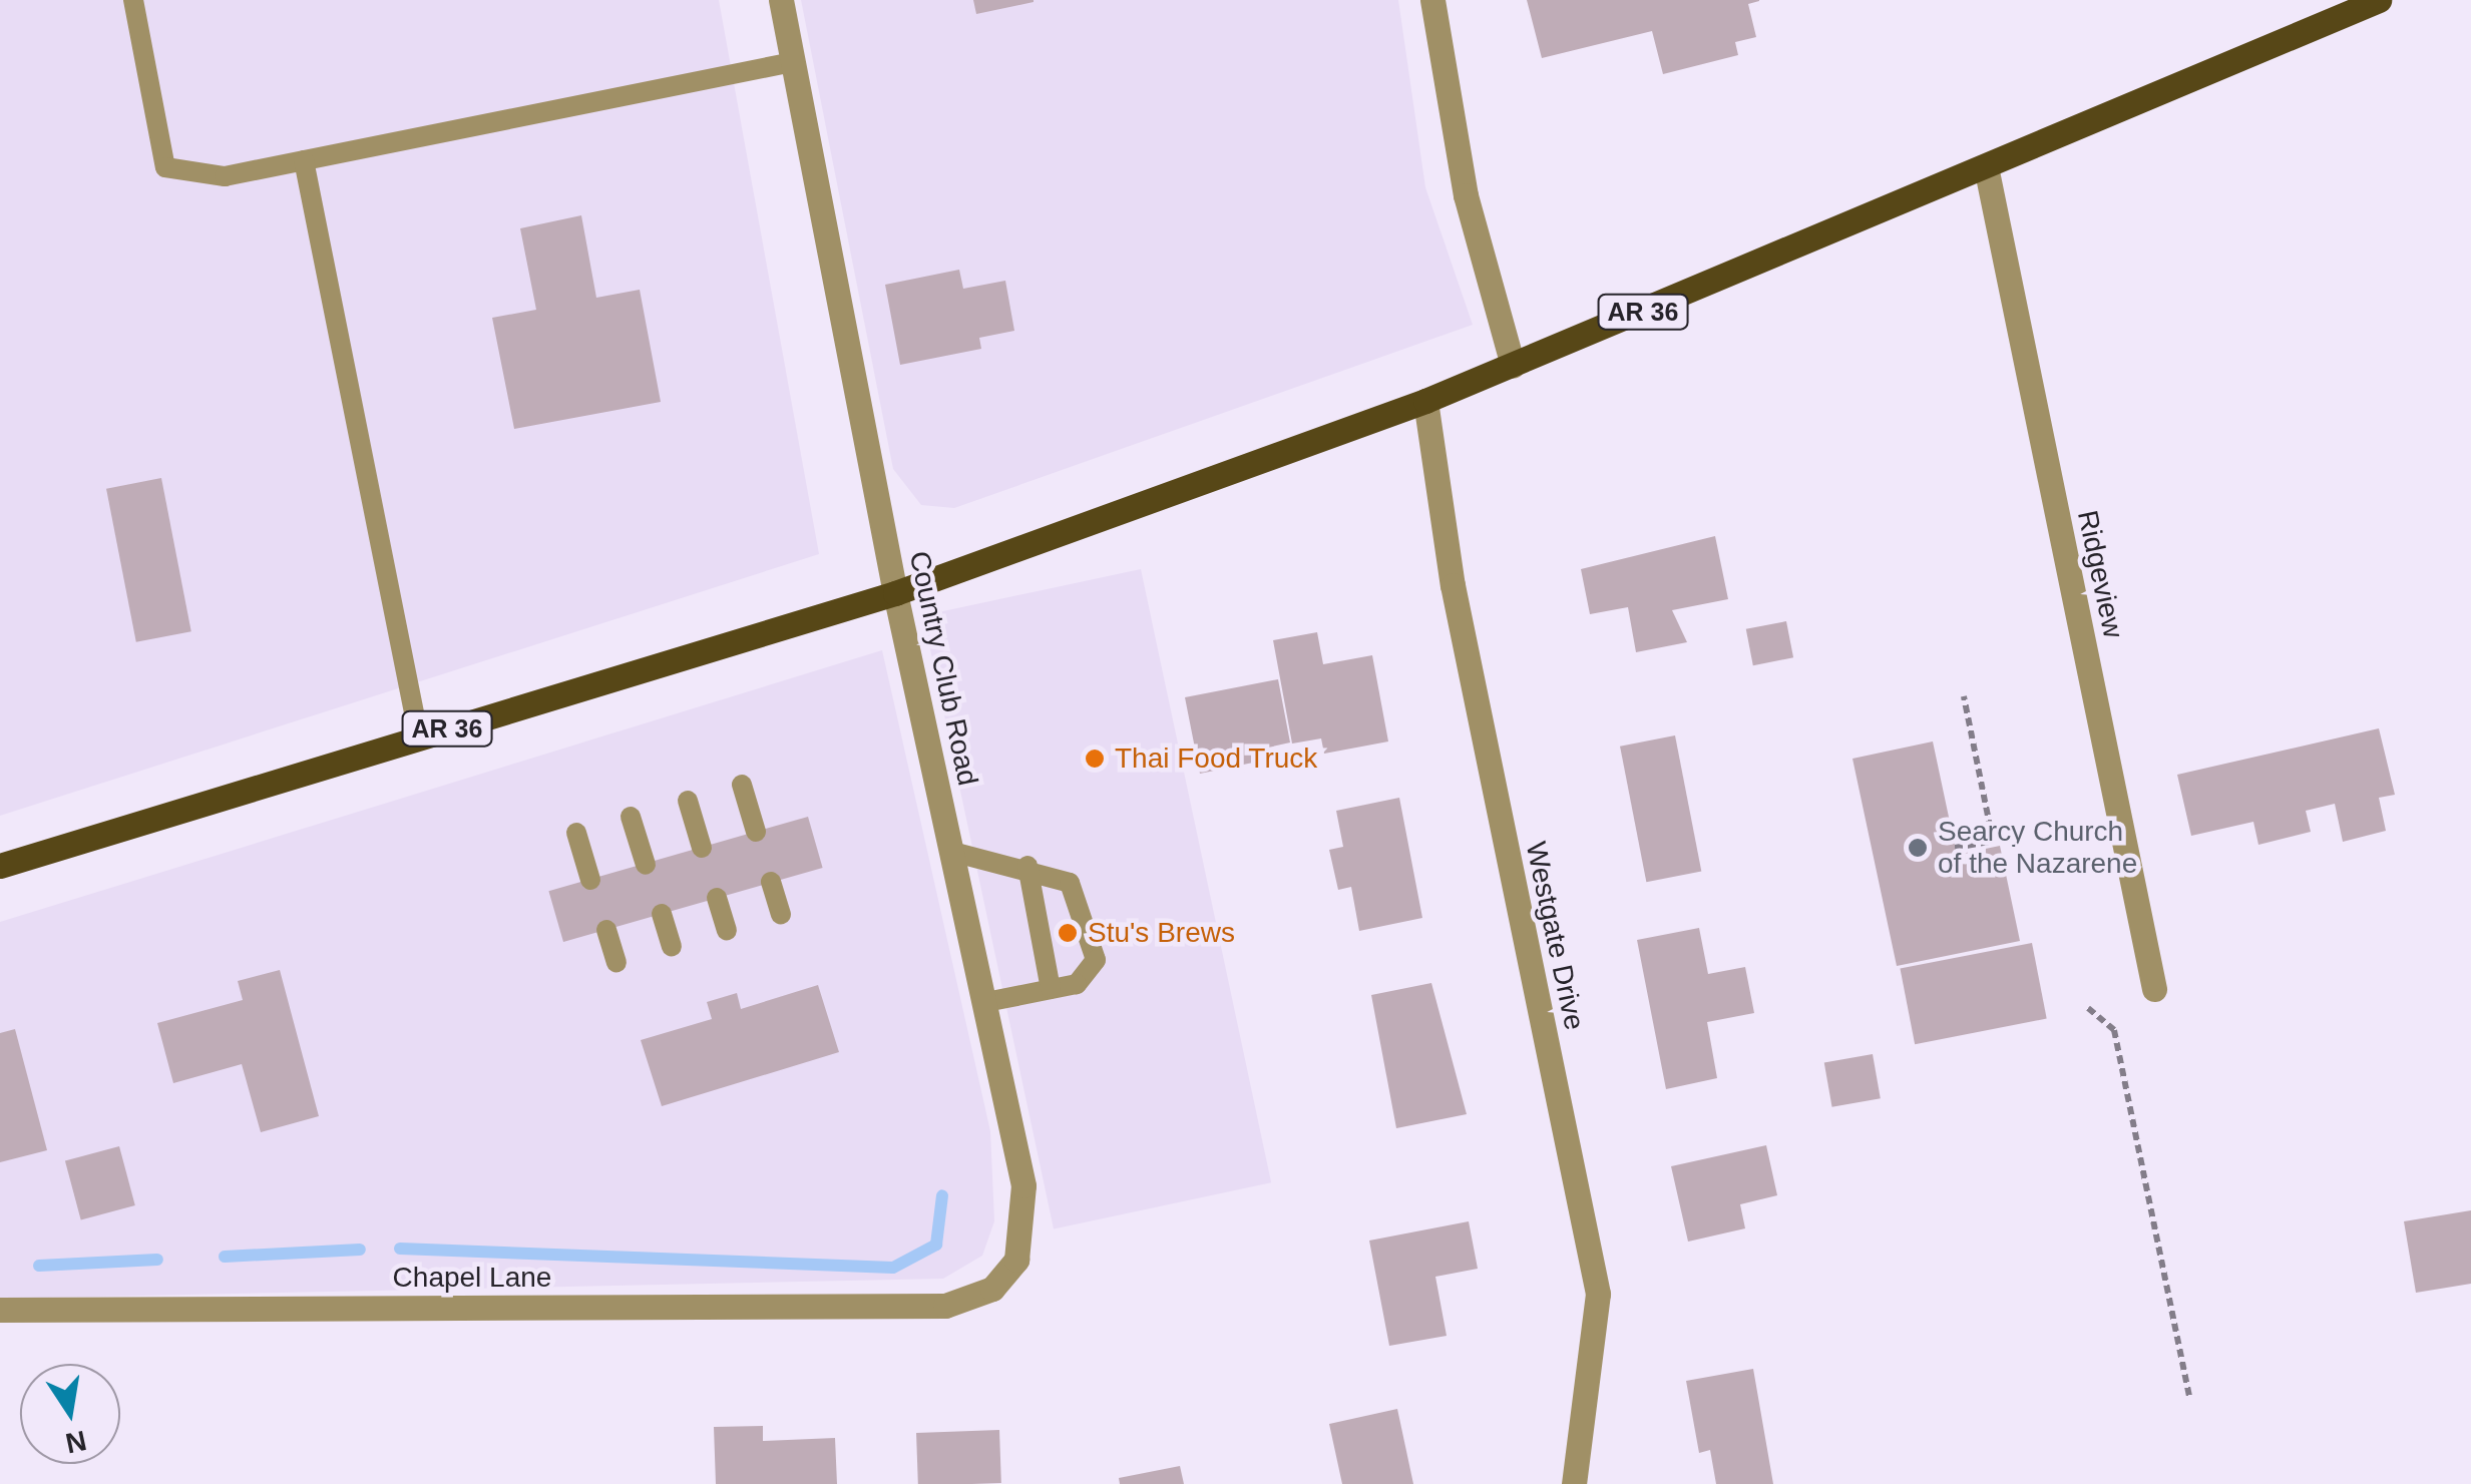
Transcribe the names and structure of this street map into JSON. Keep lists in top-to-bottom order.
{
  "streets": {
    "main road": ["AR 36"],
    "street": [
      "Ridgeview",
      "Country Club Road",
      "Westgate Drive",
      "Chapel Lane"
    ]
  },
  "crossings": [
    ["AR 36", "Ridgeview"],
    ["AR 36", "Country Club Road"],
    ["AR 36", "Westgate Drive"],
    ["Country Club Road", "Chapel Lane"]
  ],
  "places": ["Thai Food Truck", "Searcy Church of the Nazarene", "Stu's Brews"],
  "north": "bottom"
}
